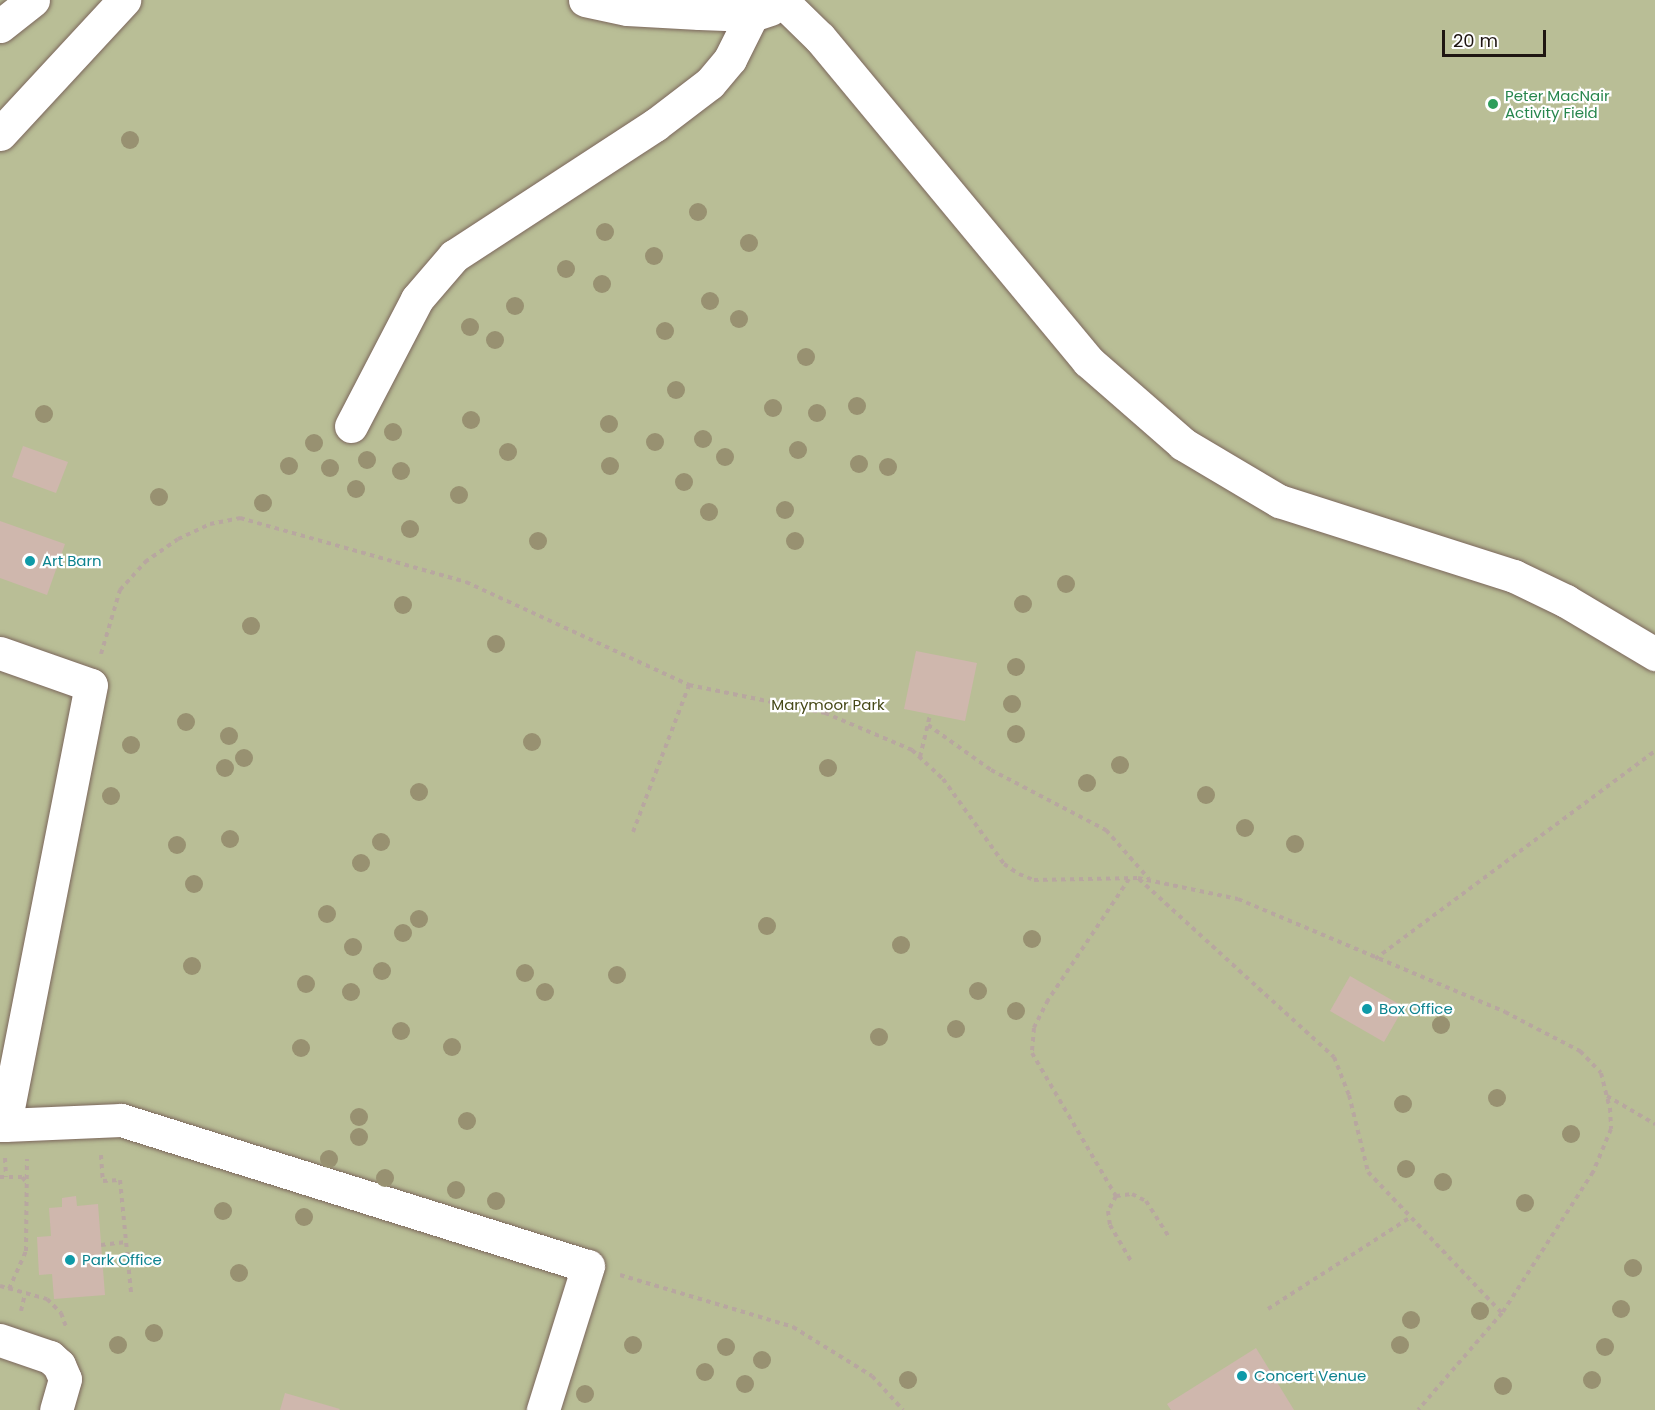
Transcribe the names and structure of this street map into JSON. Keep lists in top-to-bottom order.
{
  "parks": ["Marymoor Park"],
  "places": [
    "Peter MacNair Activity Field",
    "Art Barn",
    "Box Office",
    "Park Office",
    "Concert Venue"
  ],
  "scale_bar": "20 m"
}
